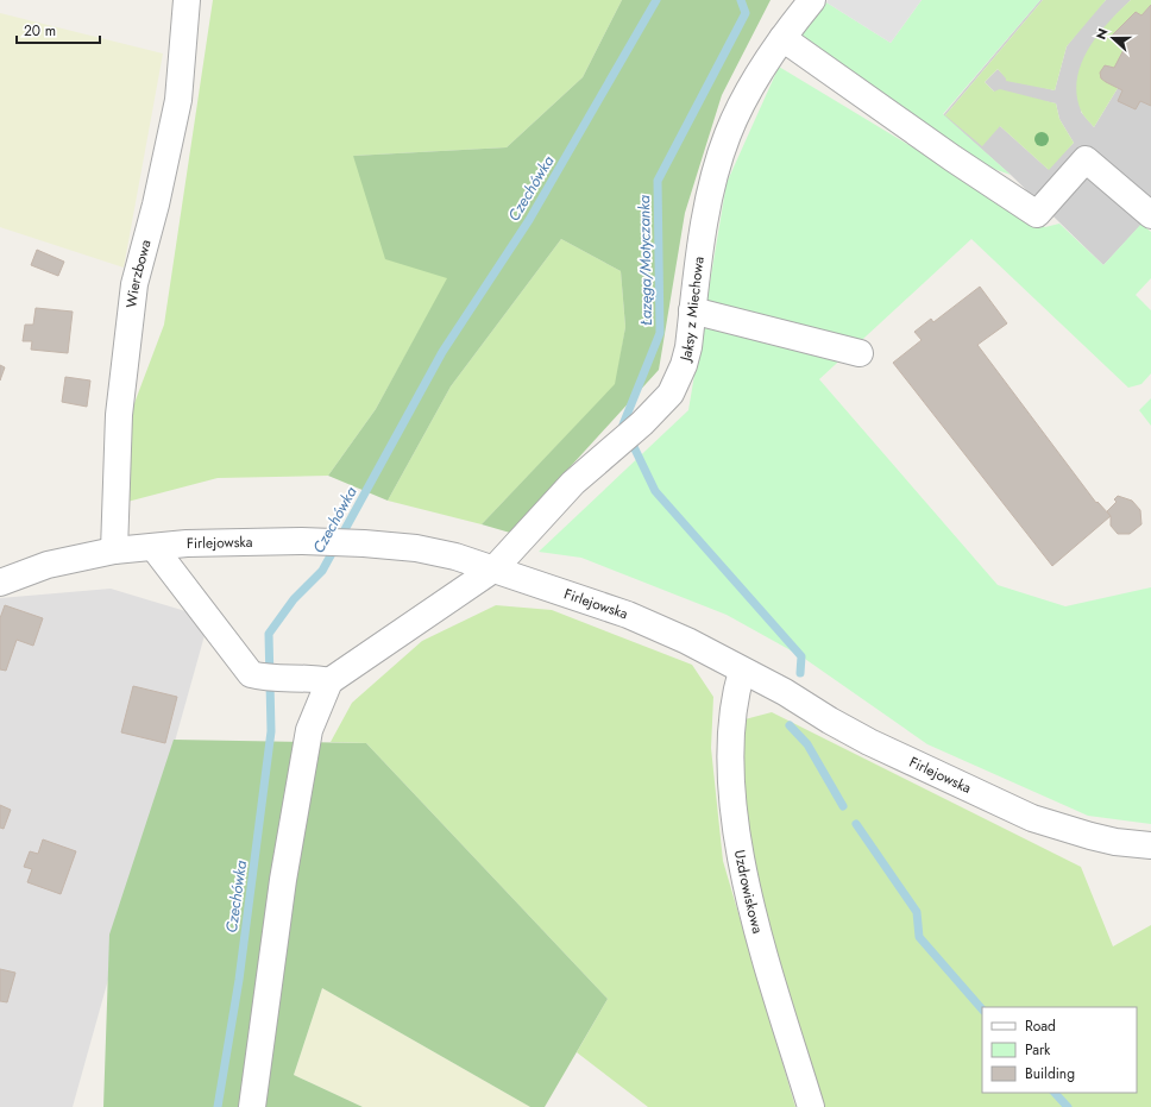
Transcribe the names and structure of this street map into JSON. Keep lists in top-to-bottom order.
{
  "streets": {
    "street": [
      "Wierzbowa",
      "Jaksy z Miechowa",
      "Firlejowska",
      "Uzdrowiskowa"
    ]
  },
  "crossings": [
    ["Wierzbowa", "Firlejowska"],
    ["Jaksy z Miechowa", "Firlejowska"],
    ["Firlejowska", "Uzdrowiskowa"]
  ],
  "water": ["Czechówka", "Łazęga/Motyczanka"],
  "legend": ["Road", "Park", "Building"],
  "scale_bar": "20 m",
  "north": "left"
}
